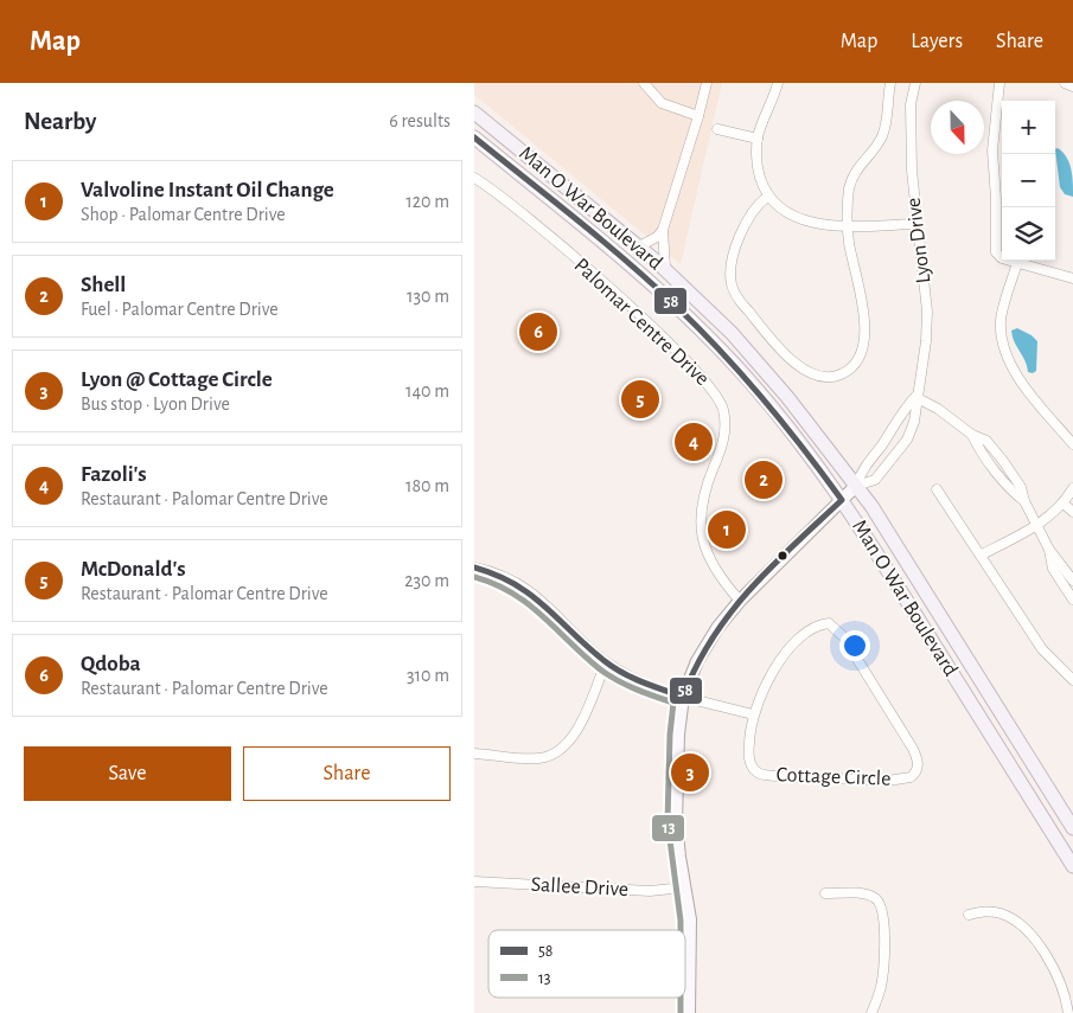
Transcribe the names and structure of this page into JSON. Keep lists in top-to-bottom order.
{
  "streets": {
    "main road": ["Man O War Boulevard"],
    "street": [
      "Lyon Drive",
      "Palomar Centre Drive",
      "Cottage Circle",
      "Sallee Drive"
    ]
  },
  "crossings": [
    ["Man O War Boulevard", "Lyon Drive"],
    ["Lyon Drive", "Palomar Centre Drive"],
    ["Lyon Drive", "Sallee Drive"]
  ],
  "lines": ["transit line 58", "transit line 13"],
  "legend": ["58", "13"],
  "north": "bottom",
  "page": {
    "header": "Map",
    "nav": ["Map", "Layers", "Share"],
    "heading": ["Nearby", "6 results"],
    "map_buttons": ["+", "−"],
    "list": [
      {
        "mark": "1",
        "name": "Valvoline Instant Oil Change",
        "note": "Shop · Palomar Centre Drive",
        "value": "120 m"
      },
      {
        "mark": "2",
        "name": "Shell",
        "note": "Fuel · Palomar Centre Drive",
        "value": "130 m"
      },
      {
        "mark": "3",
        "name": "Lyon @ Cottage Circle",
        "note": "Bus stop · Lyon Drive",
        "value": "140 m"
      },
      {
        "mark": "4",
        "name": "Fazoli's",
        "note": "Restaurant · Palomar Centre Drive",
        "value": "180 m"
      },
      {
        "mark": "5",
        "name": "McDonald's",
        "note": "Restaurant · Palomar Centre Drive",
        "value": "230 m"
      },
      {
        "mark": "6",
        "name": "Qdoba",
        "note": "Restaurant · Palomar Centre Drive",
        "value": "310 m"
      }
    ],
    "pins": [
      "6",
      "5",
      "4",
      "2",
      "1",
      "3"
    ],
    "buttons": ["Save", "Share"]
  }
}
